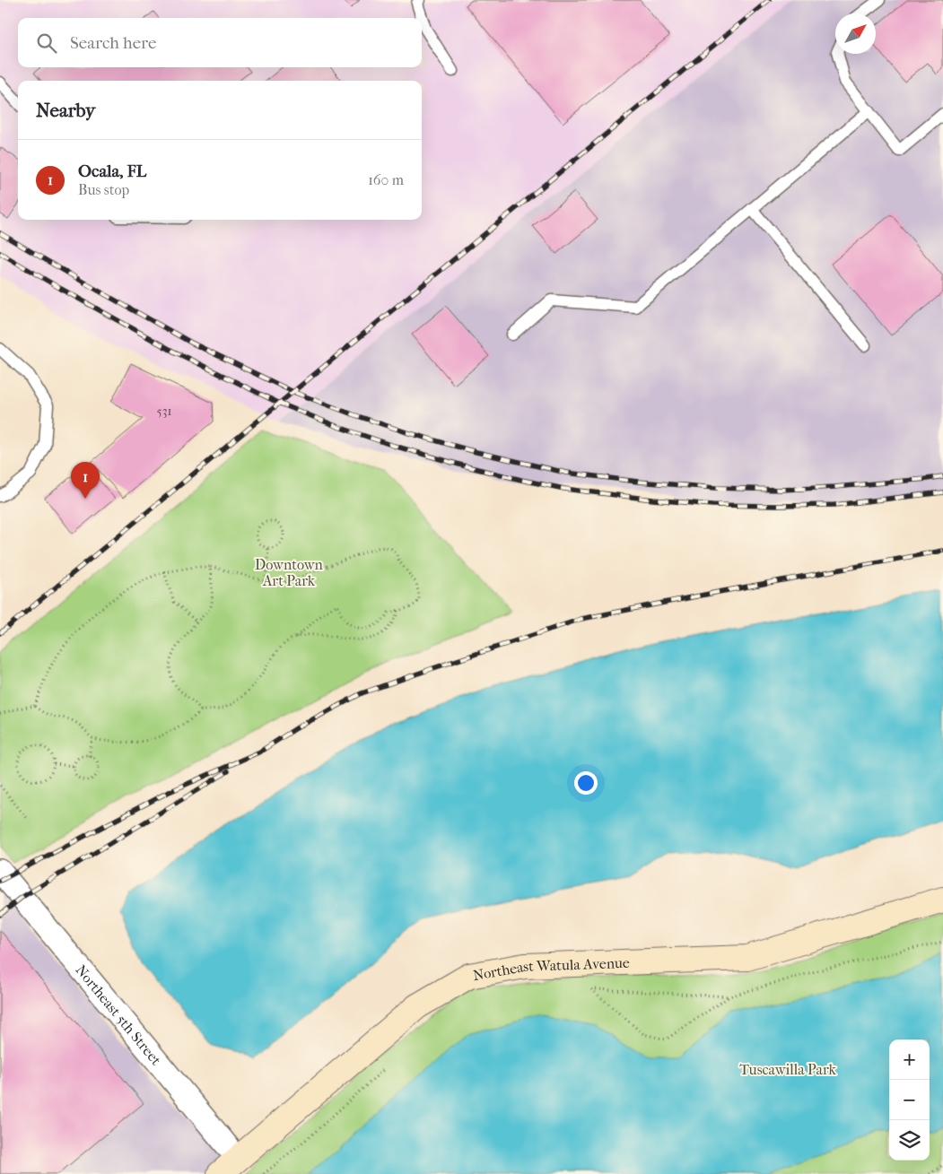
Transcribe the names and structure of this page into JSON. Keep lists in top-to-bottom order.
{
  "streets": {
    "street": ["Northeast Watula Avenue", "Northeast 5th Street"]
  },
  "crossings": [
    ["Northeast Watula Avenue", "Northeast 5th Street"]
  ],
  "parks": ["Downtown Art Park", "Tuscawilla Park"],
  "house_numbers": ["531"],
  "north": "top right",
  "page": {
    "search": "Search here",
    "heading": "Nearby",
    "list": [
      {
        "mark": "1",
        "name": "Ocala, FL",
        "note": "Bus stop",
        "value": "160 m"
      }
    ],
    "pins": "1",
    "map_buttons": ["+", "−"]
  }
}
